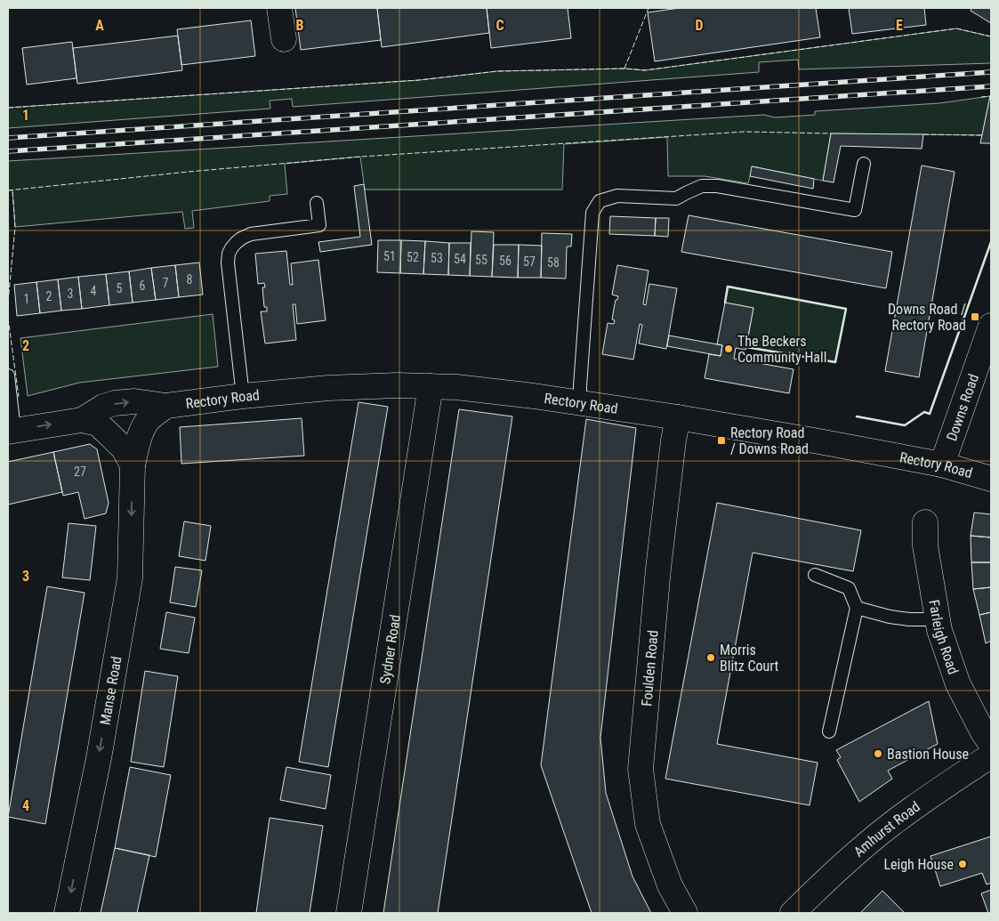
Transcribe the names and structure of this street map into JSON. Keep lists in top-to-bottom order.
{
  "streets": {
    "main road": [
      "Rectory Road",
      "Downs Road",
      "Farleigh Road",
      "Sydner Road",
      "Foulden Road",
      "Manse Road",
      "Amhurst Road"
    ]
  },
  "crossings": [
    ["Rectory Road", "Downs Road"],
    ["Rectory Road", "Sydner Road"],
    ["Rectory Road", "Foulden Road"],
    ["Rectory Road", "Manse Road"]
  ],
  "one_way": ["Manse Road"],
  "places": {
    "transit": ["Downs Road / Rectory Road", "Rectory Road / Downs Road"],
    "other": [
      "The Beckers Community Hall",
      "Morris Blitz Court",
      "Bastion House",
      "Leigh House"
    ]
  },
  "house_numbers": [
    "51",
    "52",
    "53",
    "54",
    "55",
    "56",
    "57",
    "58",
    "8",
    "7",
    "6",
    "5",
    "4",
    "3",
    "2",
    "1",
    "27"
  ],
  "grid": {
    "columns": [
      "A",
      "B",
      "C",
      "D",
      "E"
    ],
    "rows": [
      "1",
      "2",
      "3",
      "4"
    ]
  }
}
